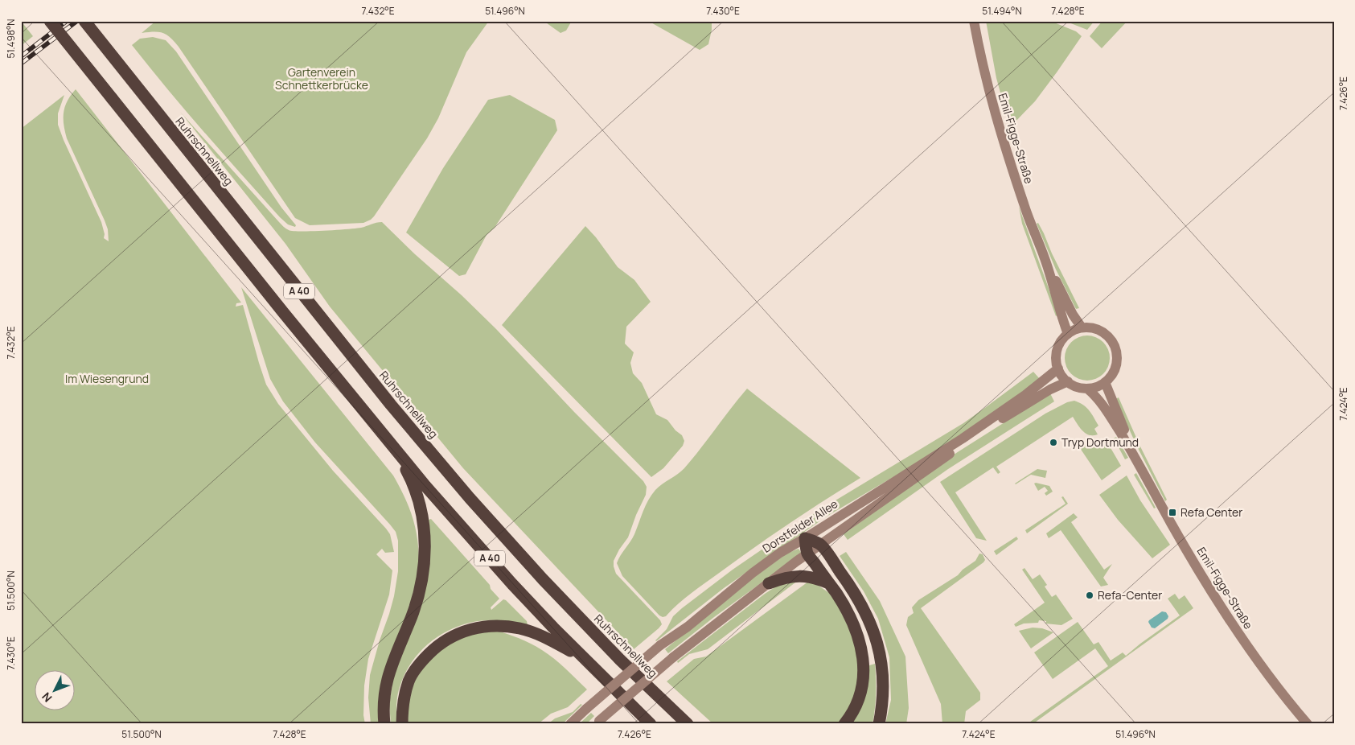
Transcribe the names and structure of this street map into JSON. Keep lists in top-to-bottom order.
{
  "streets": {
    "highway": ["Ruhrschnellweg", "A 40"],
    "main road": ["Emil-Figge-Straße", "Dorstfelder Allee"]
  },
  "crossings": [
    ["Emil-Figge-Straße", "Dorstfelder Allee"]
  ],
  "parks": ["Gartenverein Schnettkerbrücke", "Im Wiesengrund"],
  "places": {
    "other": ["Tryp Dortmund", "Refa-Center"],
    "transit": ["Refa Center"]
  },
  "north": "bottom left",
  "coordinates": [
    "7.432°E",
    "51.496°N",
    "7.430°E",
    "51.494°N",
    "7.428°E",
    "51.498°N",
    "7.426°E",
    "7.424°E",
    "51.500°N"
  ]
}
